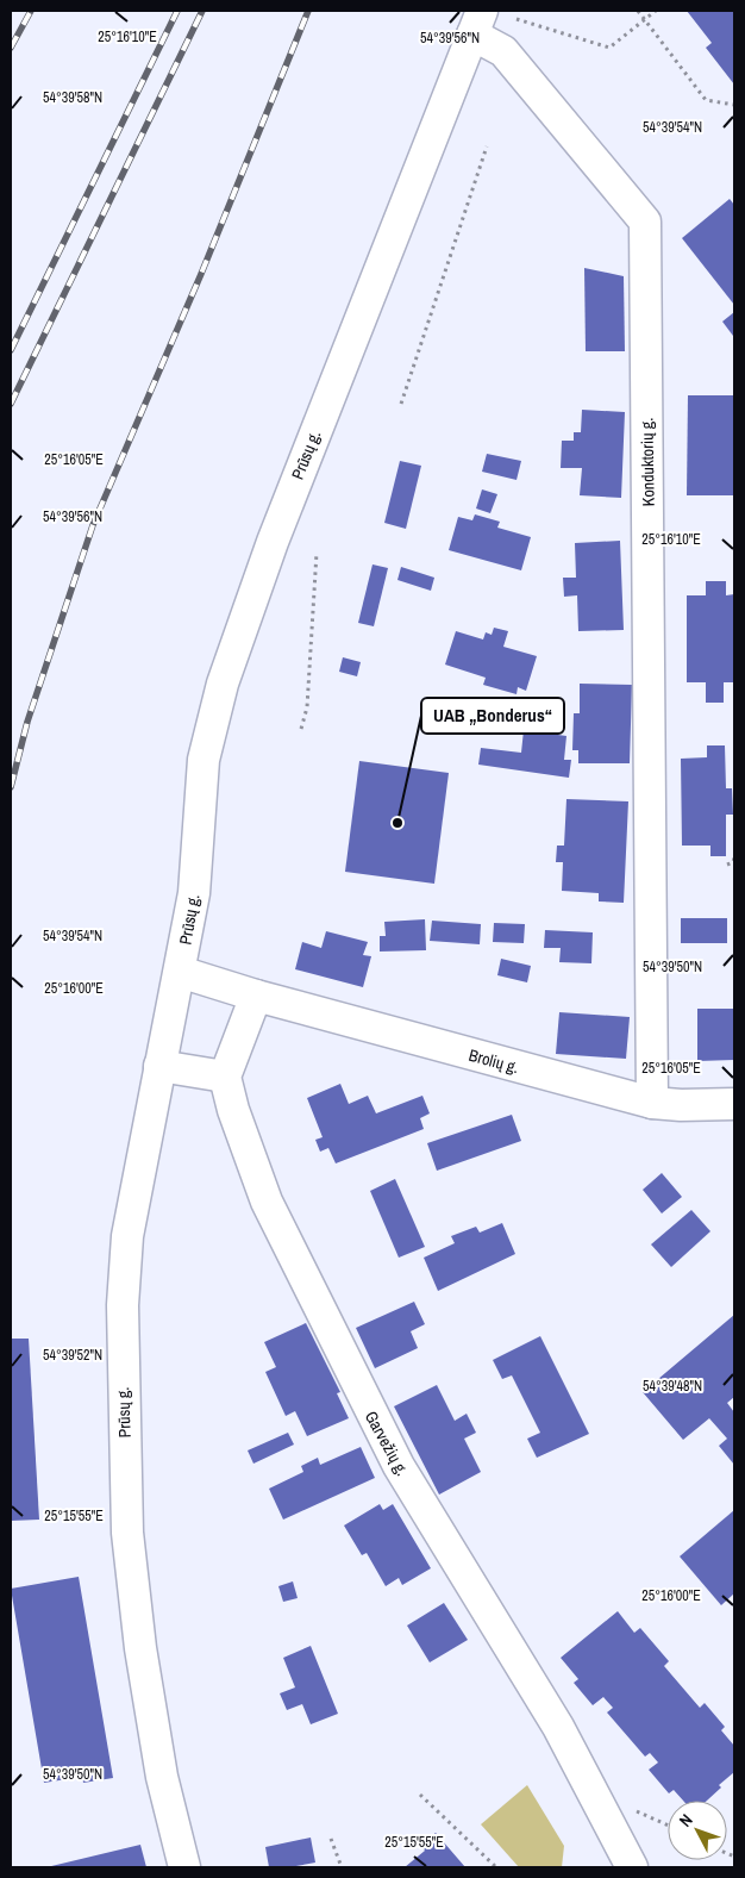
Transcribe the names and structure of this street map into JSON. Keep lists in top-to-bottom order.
{
  "streets": {
    "street": [
      "Prūsų g.",
      "Konduktorių g.",
      "Brolių g.",
      "Garvežių g."
    ]
  },
  "crossings": [
    ["Prūsų g.", "Konduktorių g."],
    ["Prūsų g.", "Brolių g."],
    ["Konduktorių g.", "Brolių g."]
  ],
  "places": ["UAB „Bonderus“"],
  "north": "top left",
  "coordinates": [
    "25°16'10\"E",
    "54°39'56\"N",
    "54°39'58\"N",
    "54°39'54\"N",
    "25°16'05\"E",
    "54°39'50\"N",
    "25°16'00\"E",
    "54°39'52\"N",
    "54°39'48\"N",
    "25°15'55\"E"
  ]
}
